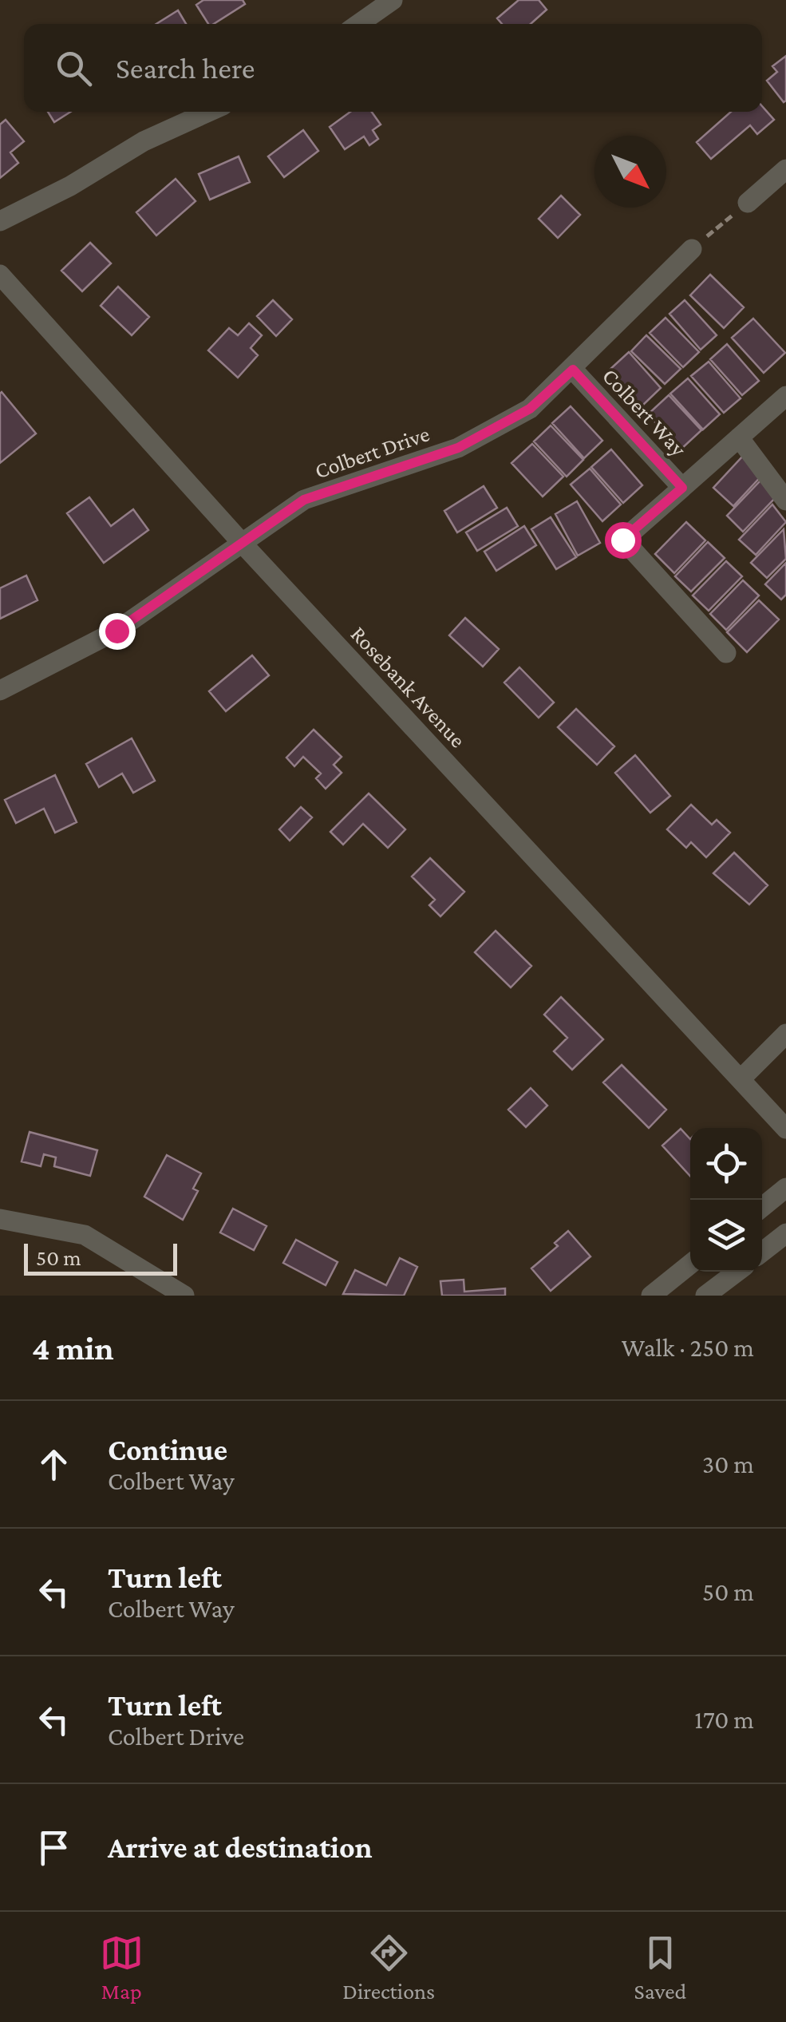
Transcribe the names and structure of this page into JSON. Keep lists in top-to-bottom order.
{
  "streets": {
    "street": ["Colbert Way", "Colbert Drive", "Rosebank Avenue"]
  },
  "crossings": [
    ["Colbert Way", "Colbert Drive"],
    ["Colbert Drive", "Rosebank Avenue"]
  ],
  "scale_bar": "50 m",
  "north": "bottom right",
  "page": {
    "search": "Search here",
    "scale": "50 m",
    "heading": ["4 min", "Walk · 250 m"],
    "list": [
      ["Continue", "Colbert Way", "30 m"],
      ["Turn left", "Colbert Way", "50 m"],
      ["Turn left", "Colbert Drive", "170 m"],
      "Arrive at destination"
    ],
    "nav": ["Map", "Directions", "Saved"]
  }
}
